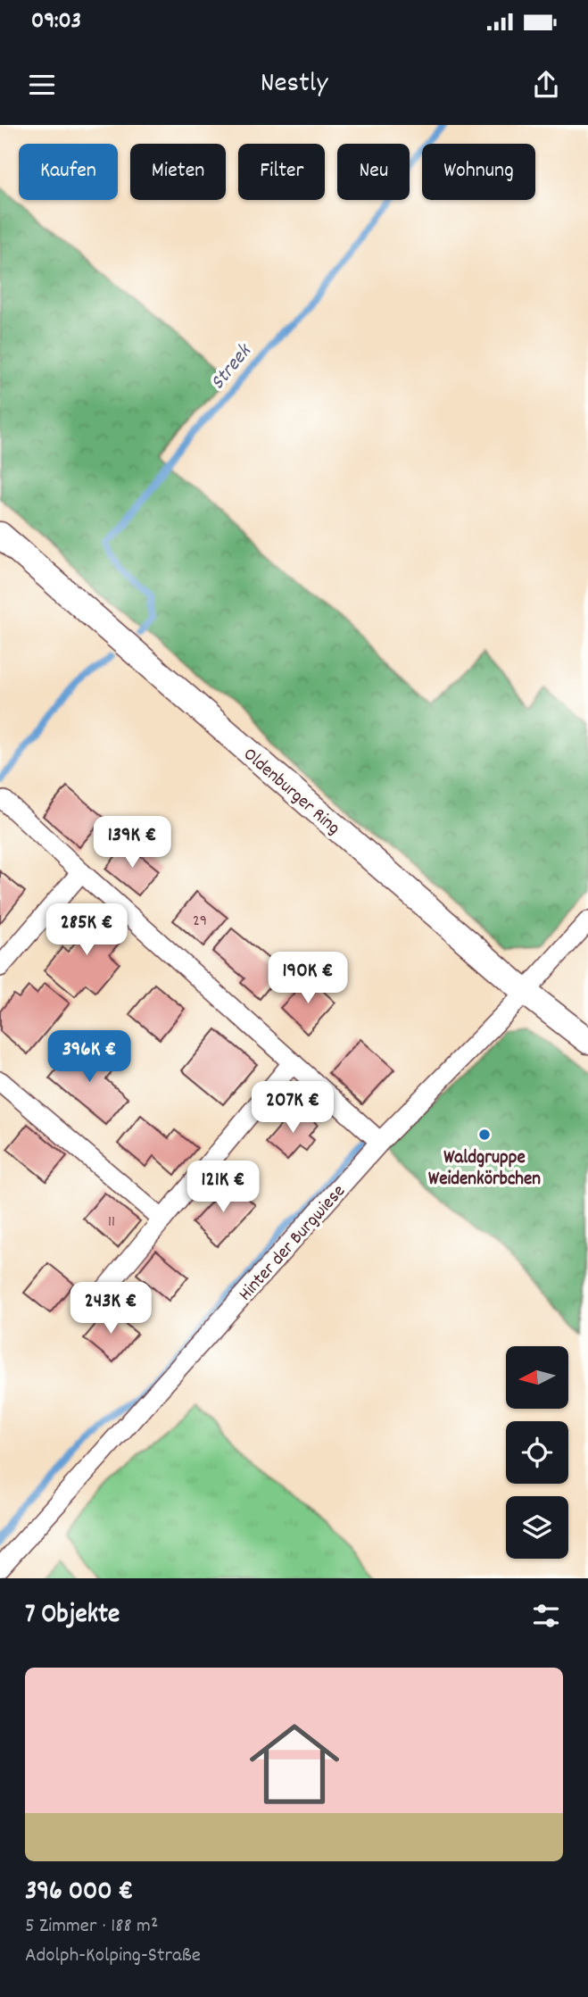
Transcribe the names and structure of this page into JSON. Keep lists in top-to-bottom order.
{
  "streets": {
    "main road": ["Oldenburger Ring"],
    "street": ["Hinter der Burgwiese"]
  },
  "crossings": [
    ["Oldenburger Ring", "Hinter der Burgwiese"]
  ],
  "water": ["Streek"],
  "places": ["Waldgruppe Weidenkörbchen"],
  "house_numbers": ["29", "11"],
  "north": "left",
  "page": {
    "status": "09:03",
    "header": "Nestly",
    "chip": [
      "Kaufen",
      "Mieten",
      "Filter",
      "Neu",
      "Wohnung"
    ],
    "price": [
      "139K €",
      "285K €",
      "190K €",
      "396K €",
      "207K €",
      "121K €",
      "243K €"
    ],
    "heading": "7 Objekte",
    "list": [
      {
        "name": "396 000 €",
        "note": "5 Zimmer · 188 m² · Adolph-Kolping-Straße"
      }
    ]
  }
}
